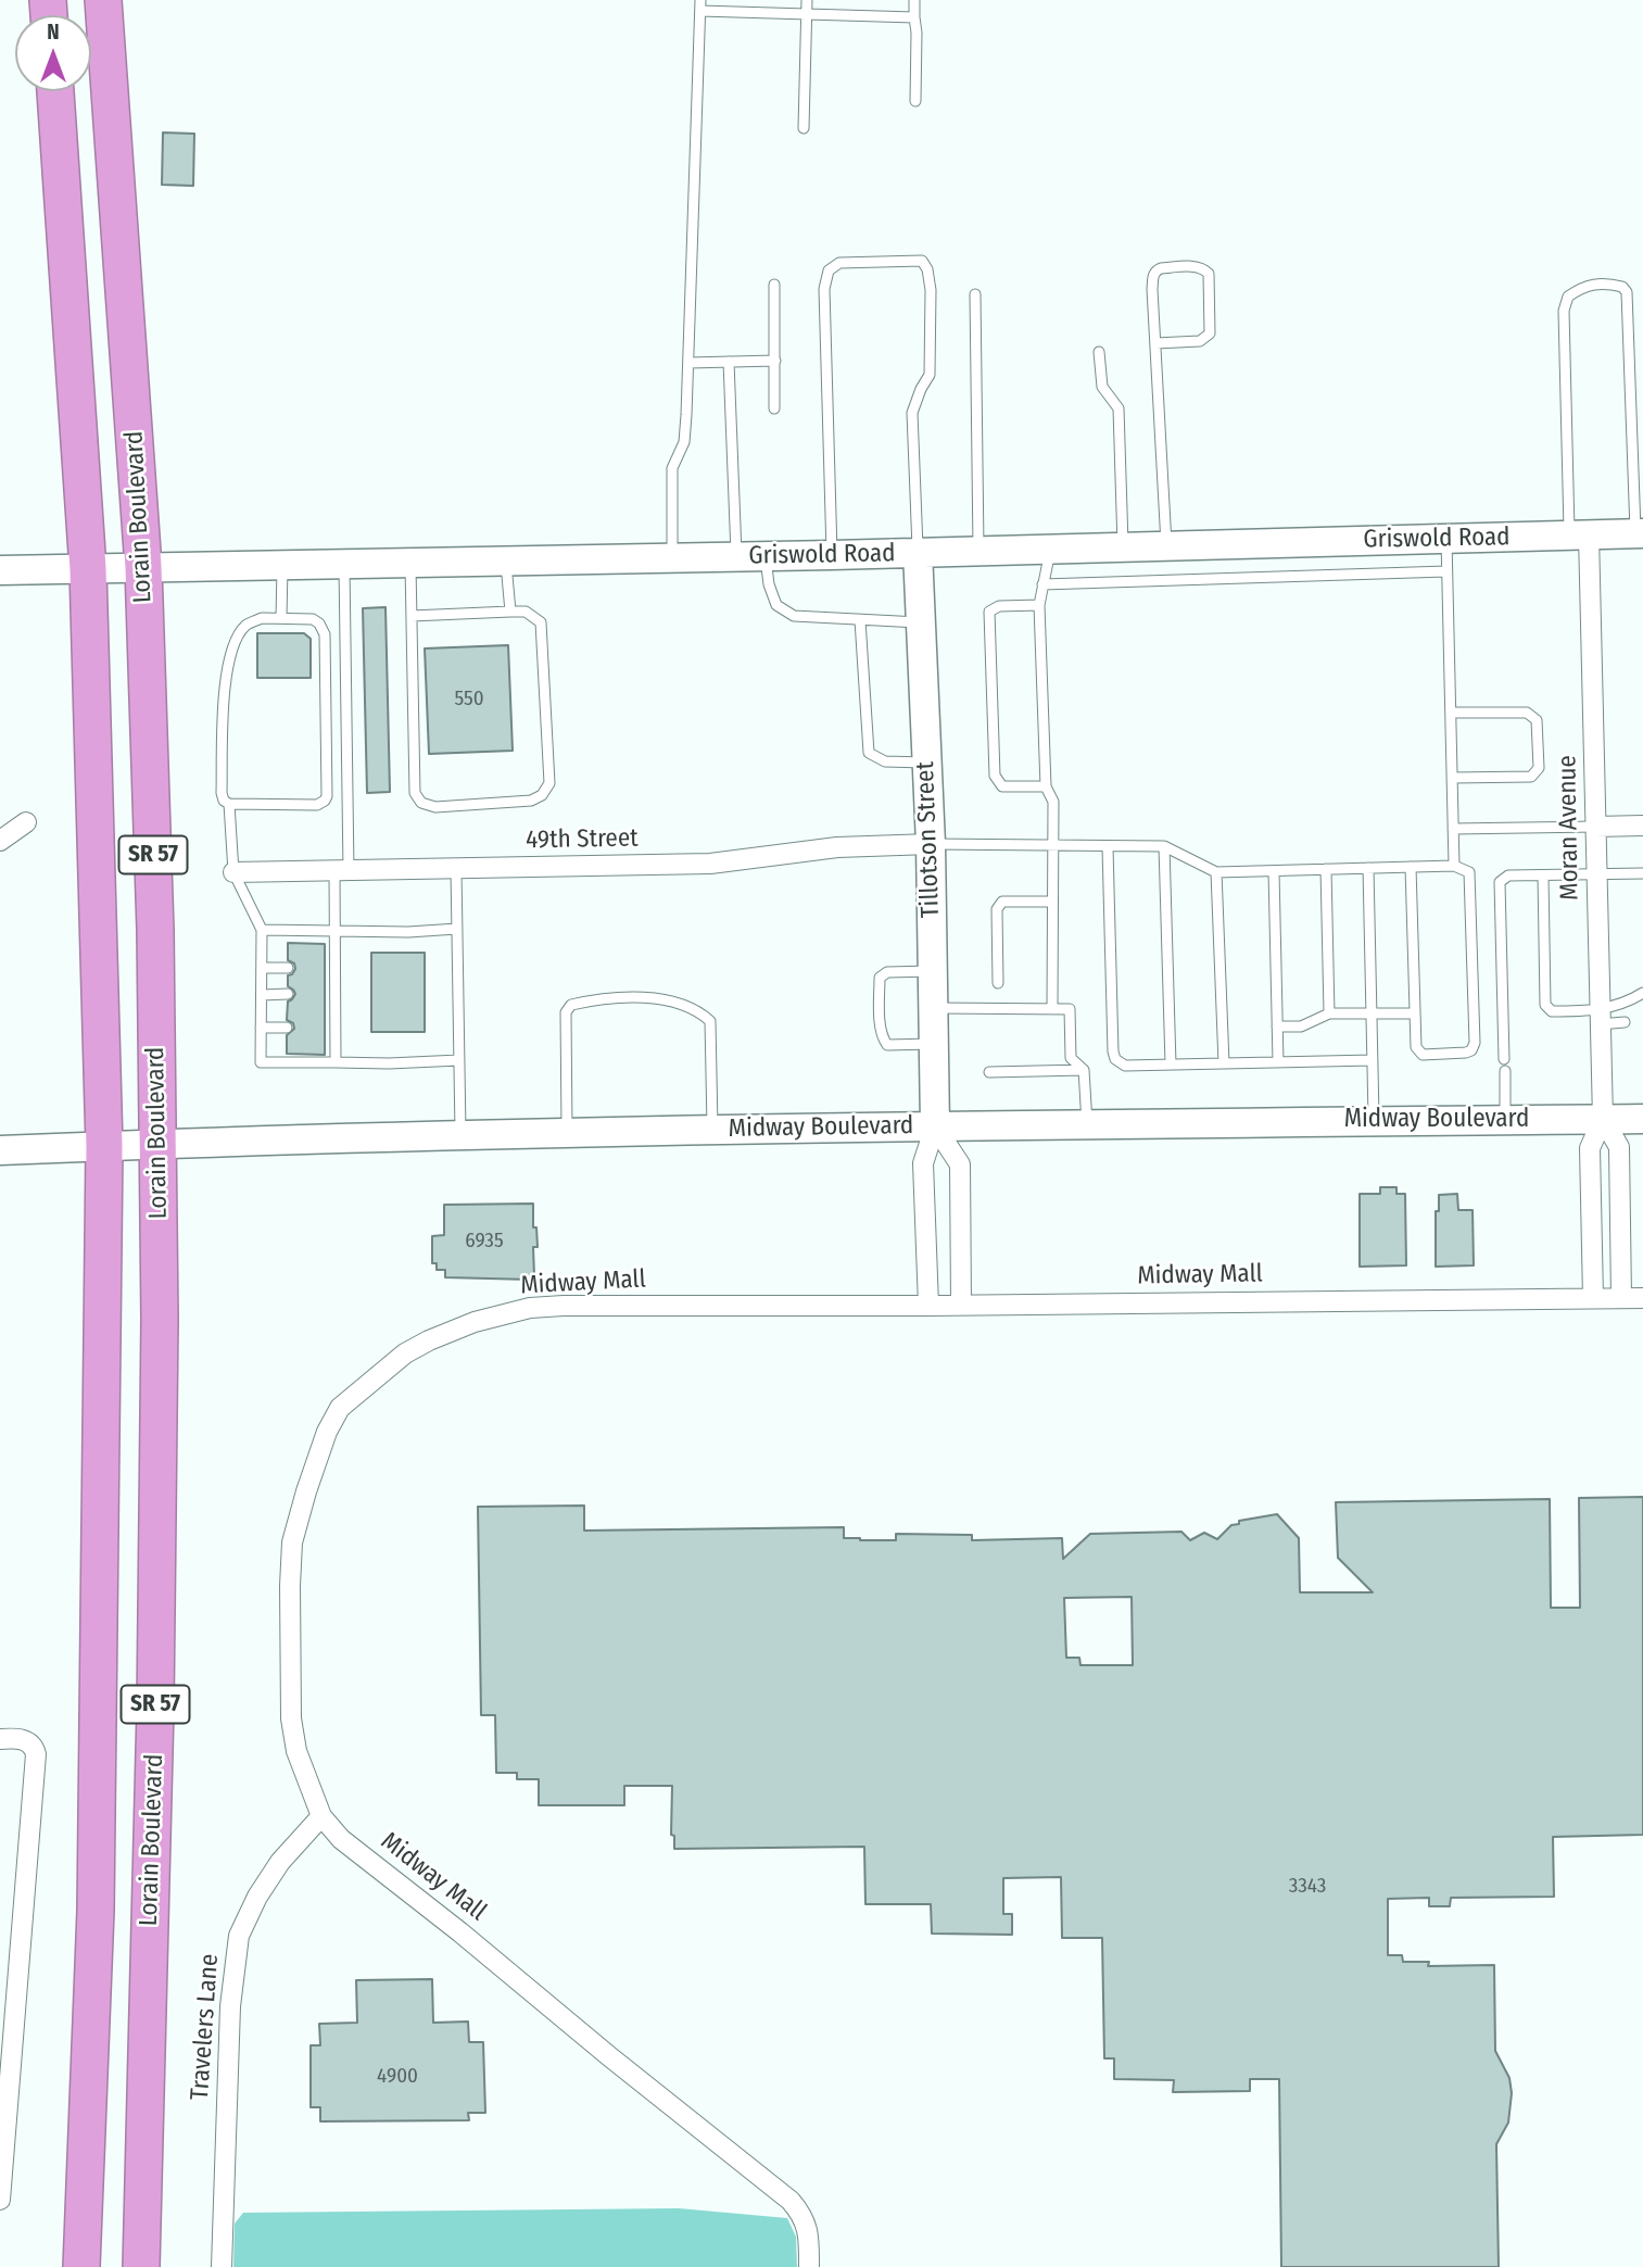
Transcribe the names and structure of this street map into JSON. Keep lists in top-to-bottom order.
{
  "streets": {
    "highway": ["Lorain Boulevard", "SR 57"],
    "street": [
      "Griswold Road",
      "Moran Avenue",
      "49th Street",
      "Tillotson Street",
      "Midway Boulevard",
      "Midway Mall",
      "Travelers Lane"
    ]
  },
  "crossings": [
    ["Lorain Boulevard", "Griswold Road"],
    ["Lorain Boulevard", "Midway Boulevard"],
    ["Griswold Road", "Moran Avenue"],
    ["Griswold Road", "Tillotson Street"],
    ["Griswold Road", "SR 57"],
    ["Moran Avenue", "Midway Boulevard"],
    ["Moran Avenue", "Midway Mall"],
    ["49th Street", "Tillotson Street"],
    ["Tillotson Street", "Midway Boulevard"],
    ["Tillotson Street", "Midway Mall"],
    ["SR 57", "Midway Boulevard"],
    ["Midway Mall", "Travelers Lane"]
  ],
  "house_numbers": [
    "550",
    "6935",
    "3343",
    "4900"
  ],
  "north": "top"
}
